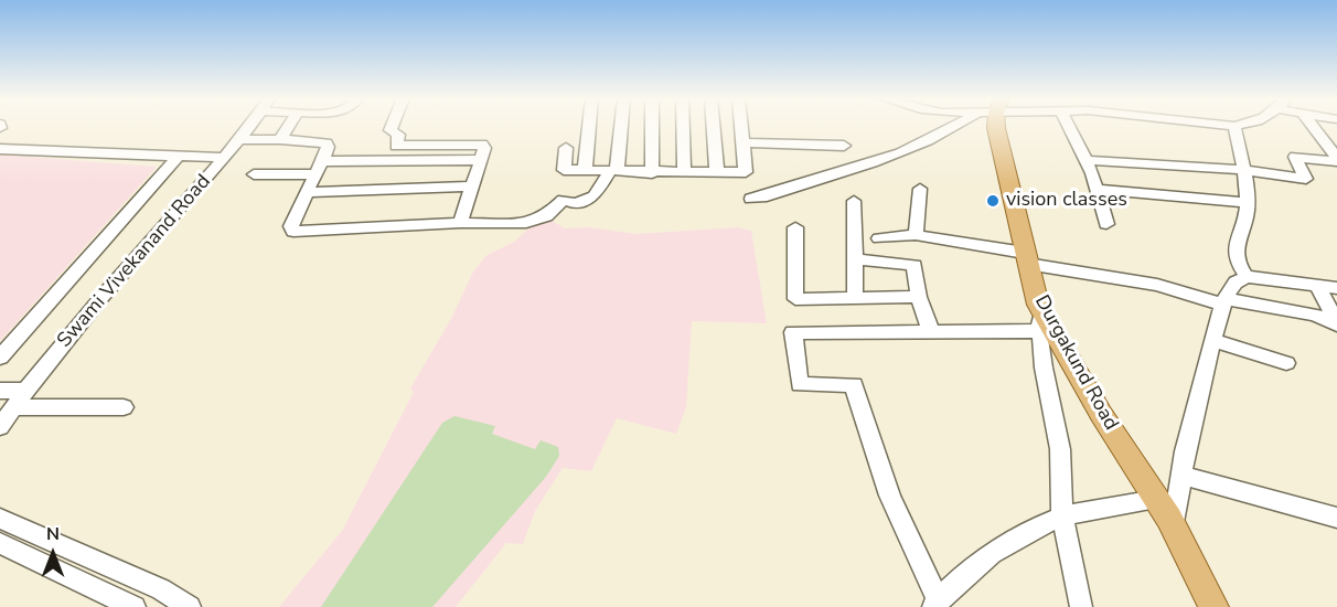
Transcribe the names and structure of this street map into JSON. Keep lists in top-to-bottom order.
{
  "streets": {
    "main road": ["Durgakund Road"],
    "street": ["Swami Vivekanand Road"]
  },
  "places": ["vision classes"],
  "north": "top"
}
